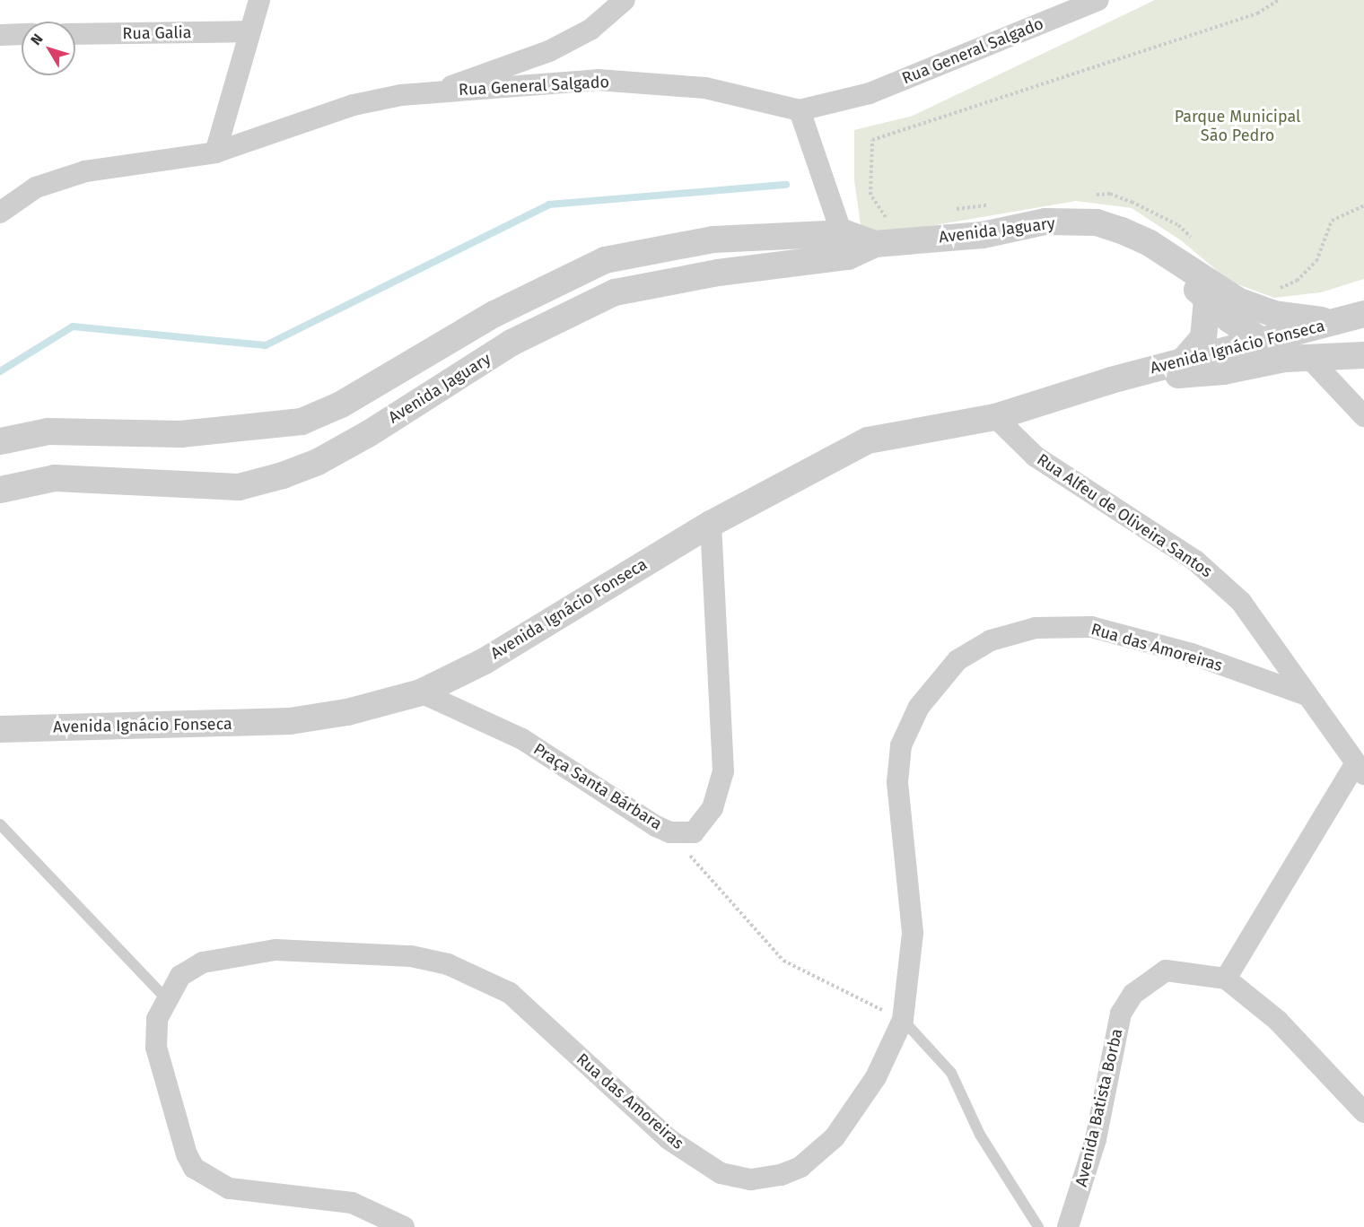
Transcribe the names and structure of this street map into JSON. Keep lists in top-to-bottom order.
{
  "streets": {
    "street": [
      "Rua Galia",
      "Rua General Salgado",
      "Avenida Jaguary",
      "Avenida Ignácio Fonseca",
      "Rua Alfeu de Oliveira Santos",
      "Rua das Amoreiras",
      "Praça Santa Bárbara",
      "Avenida Batista Borba"
    ]
  },
  "crossings": [
    ["Avenida Ignácio Fonseca", "Rua Alfeu de Oliveira Santos"],
    ["Avenida Ignácio Fonseca", "Praça Santa Bárbara"],
    ["Rua Alfeu de Oliveira Santos", "Rua das Amoreiras"]
  ],
  "parks": ["Parque Municipal São Pedro"],
  "north": "top left"
}
